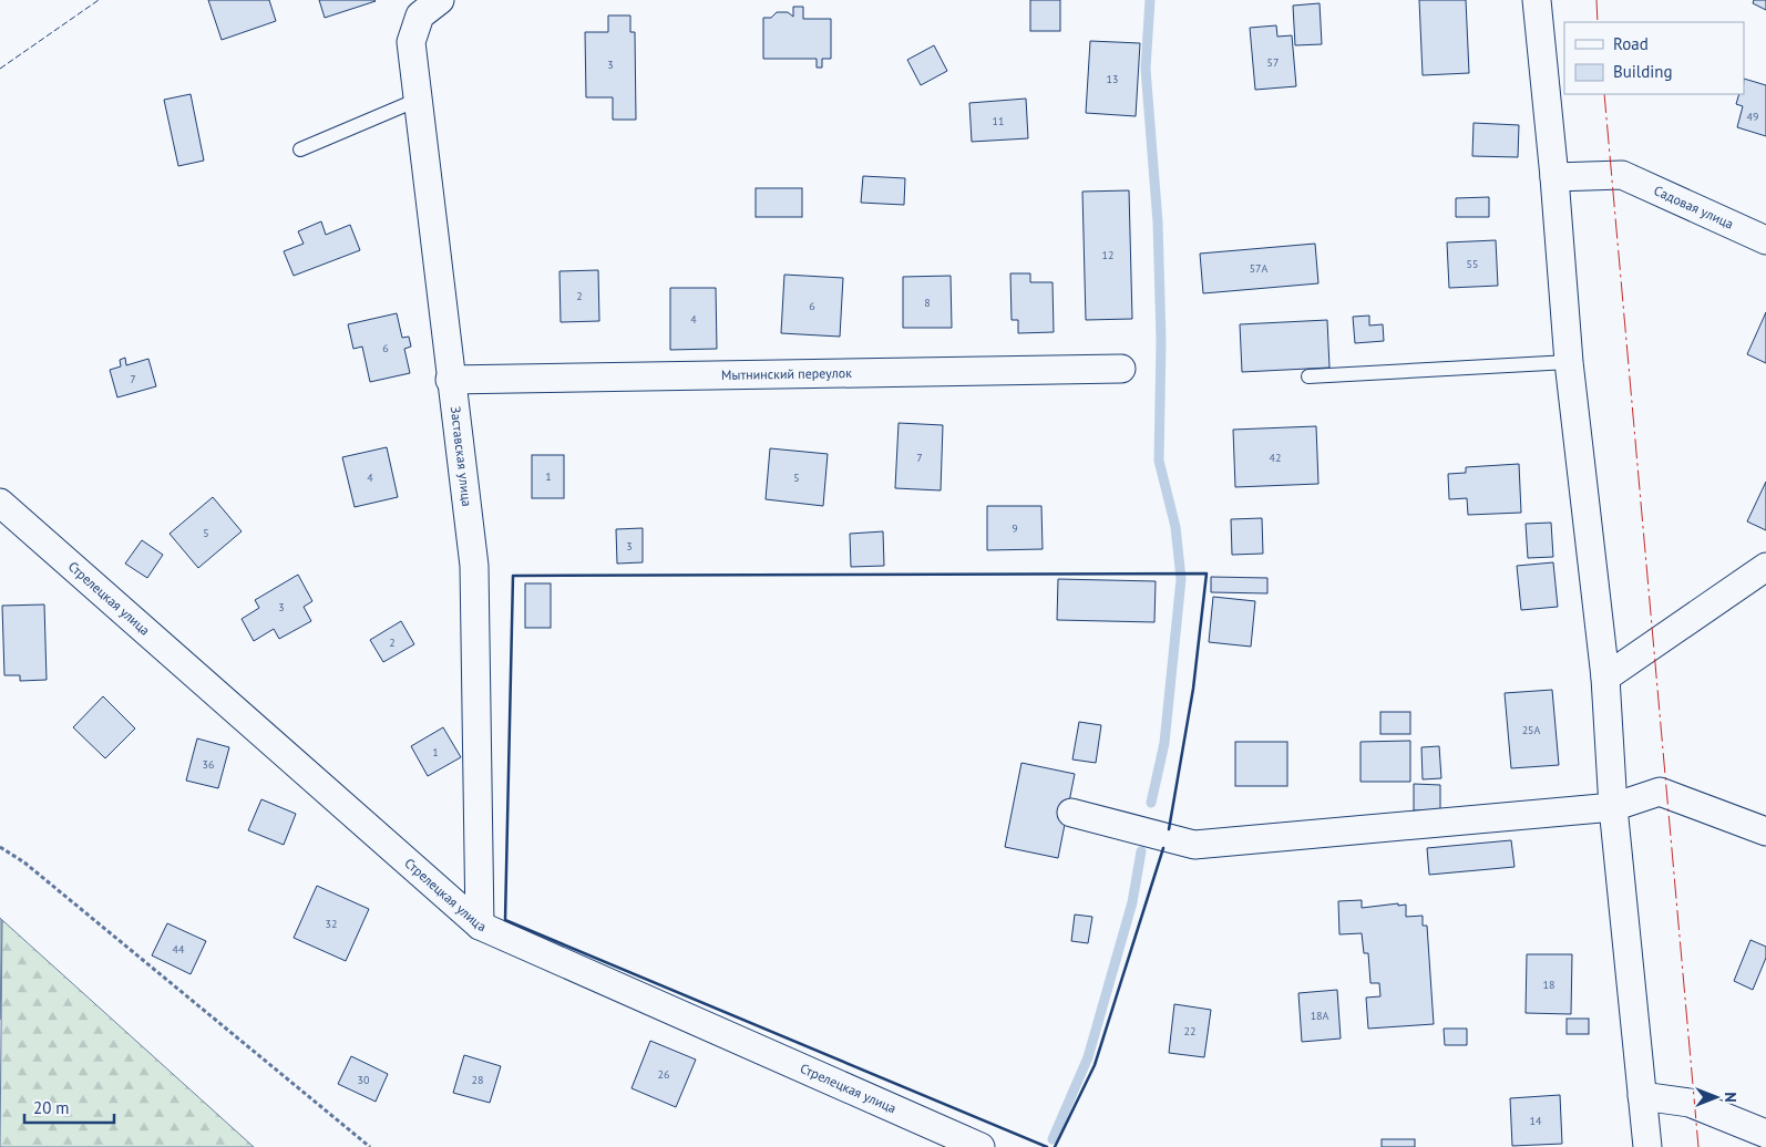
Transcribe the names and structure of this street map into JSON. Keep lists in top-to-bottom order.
{
  "streets": {
    "street": [
      "Садовая улица",
      "Мытнинский переулок",
      "Заставская улица",
      "Стрелецкая улица"
    ]
  },
  "crossings": [
    ["Мытнинский переулок", "Заставская улица"],
    ["Заставская улица", "Стрелецкая улица"]
  ],
  "house_numbers": [
    "57",
    "3",
    "13",
    "49",
    "11",
    "12",
    "55",
    "57А",
    "2",
    "8",
    "6",
    "4",
    "6",
    "7",
    "7",
    "42",
    "1",
    "4",
    "5",
    "9",
    "5",
    "3",
    "3",
    "2",
    "25А",
    "1",
    "36",
    "32",
    "44",
    "18",
    "18А",
    "22",
    "26",
    "30",
    "28",
    "14"
  ],
  "legend": ["Road", "Building"],
  "scale_bar": "20 m",
  "north": "right"
}
